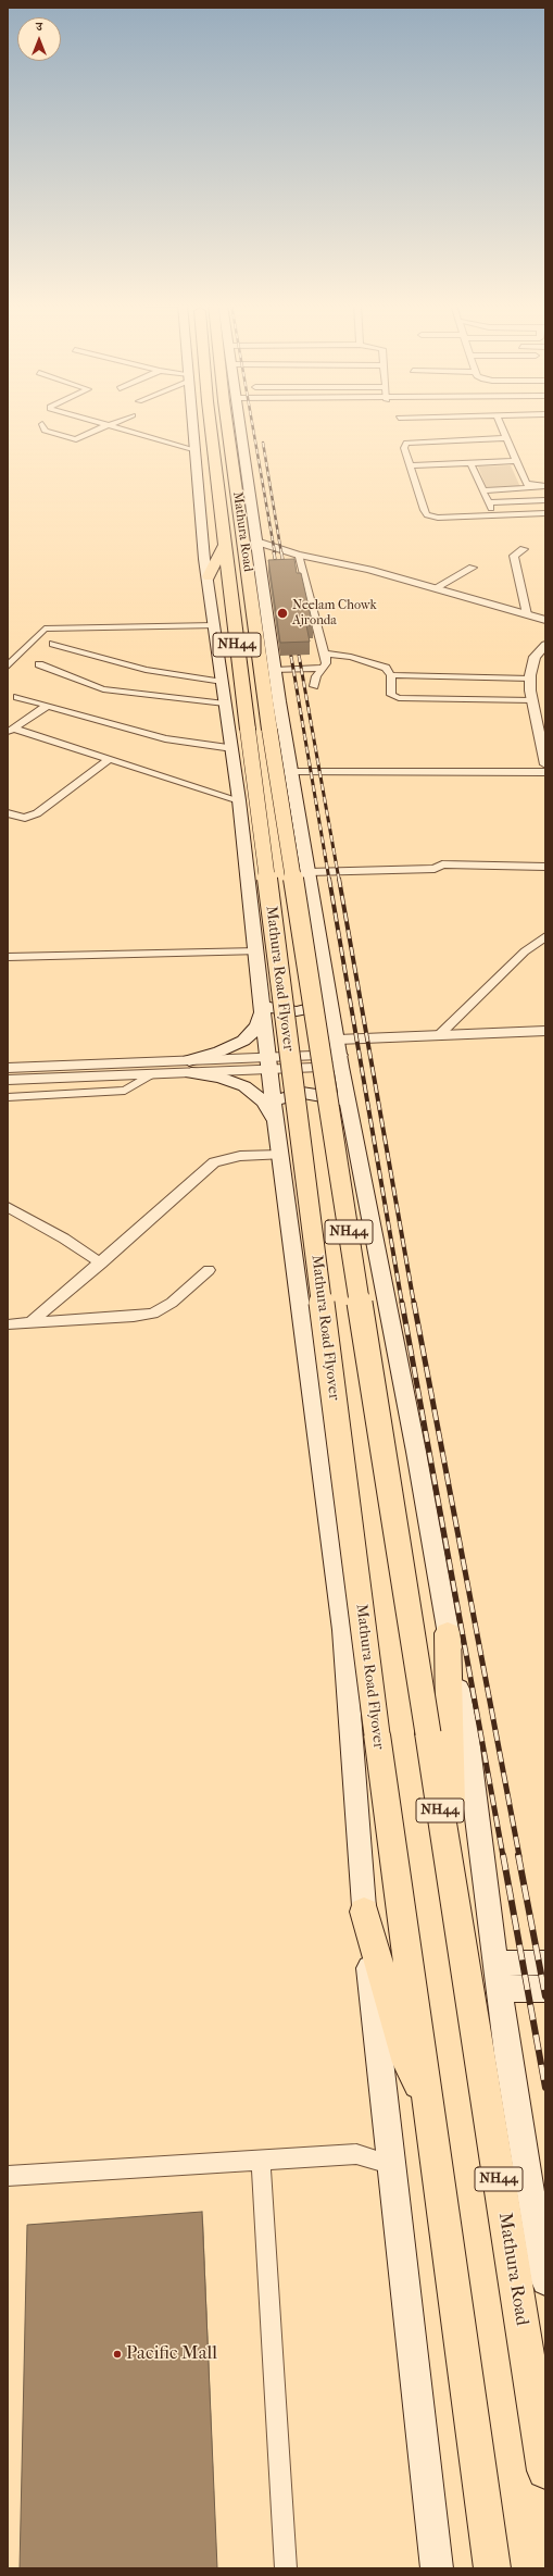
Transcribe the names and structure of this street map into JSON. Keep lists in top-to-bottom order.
{
  "streets": {
    "highway": ["Mathura Road", "NH44", "Mathura Road Flyover"]
  },
  "crossings": [
    ["Mathura Road", "Mathura Road Flyover"],
    ["NH44", "Mathura Road Flyover"]
  ],
  "places": ["Neelam Chowk Ajronda", "Pacific Mall"],
  "north": "top"
}
